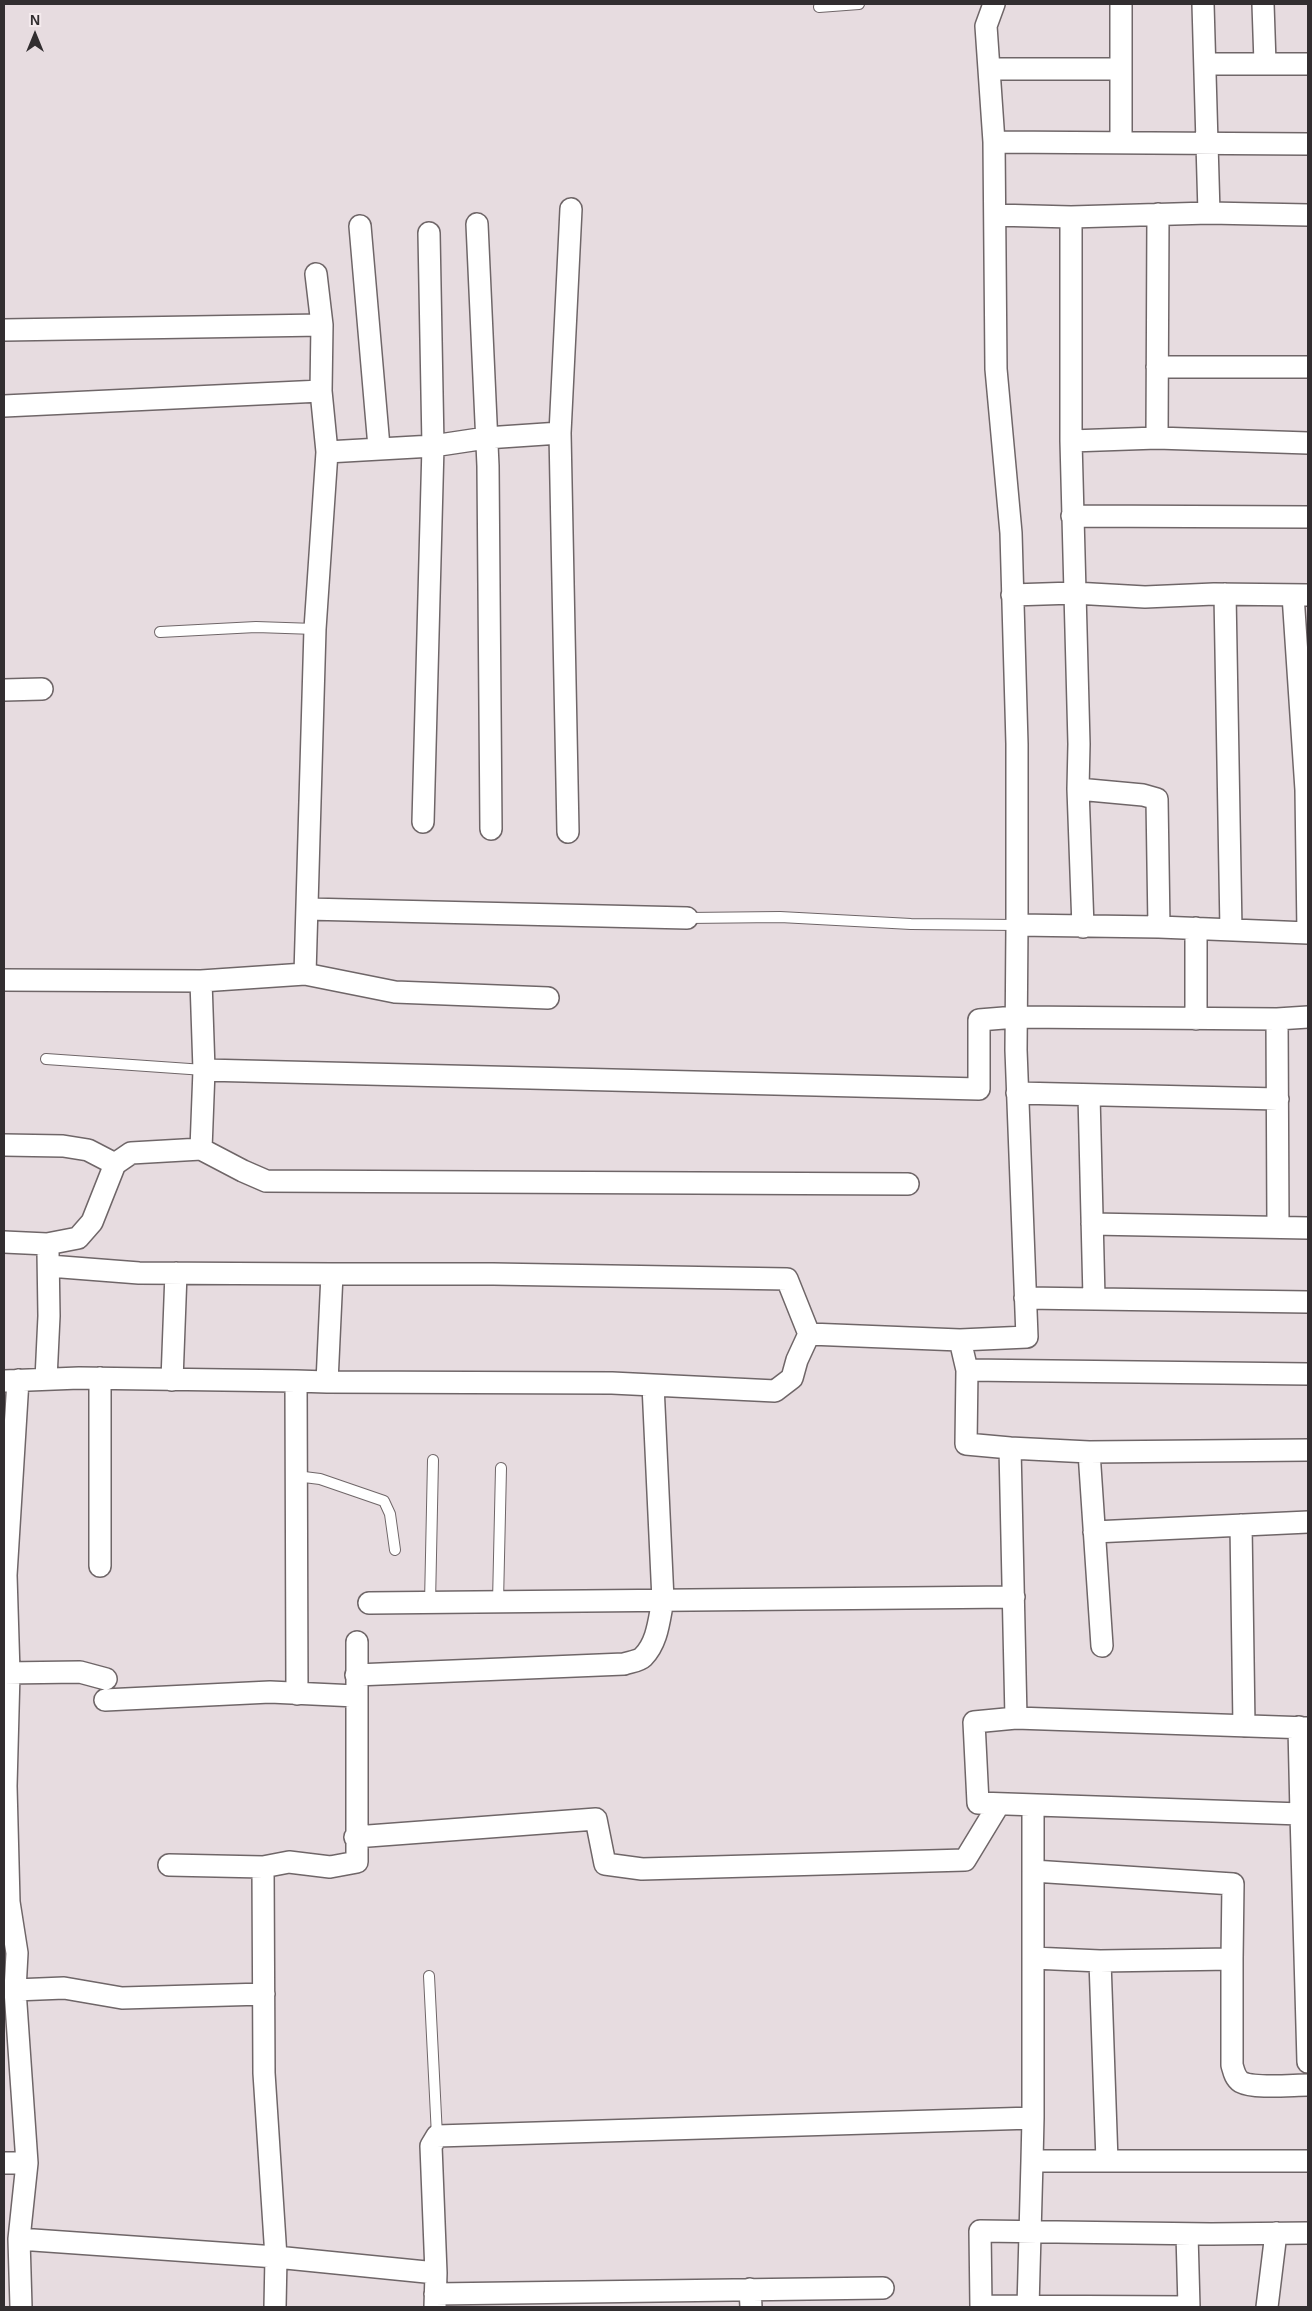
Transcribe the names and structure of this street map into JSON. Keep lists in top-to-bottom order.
{
  "north": "top"
}
